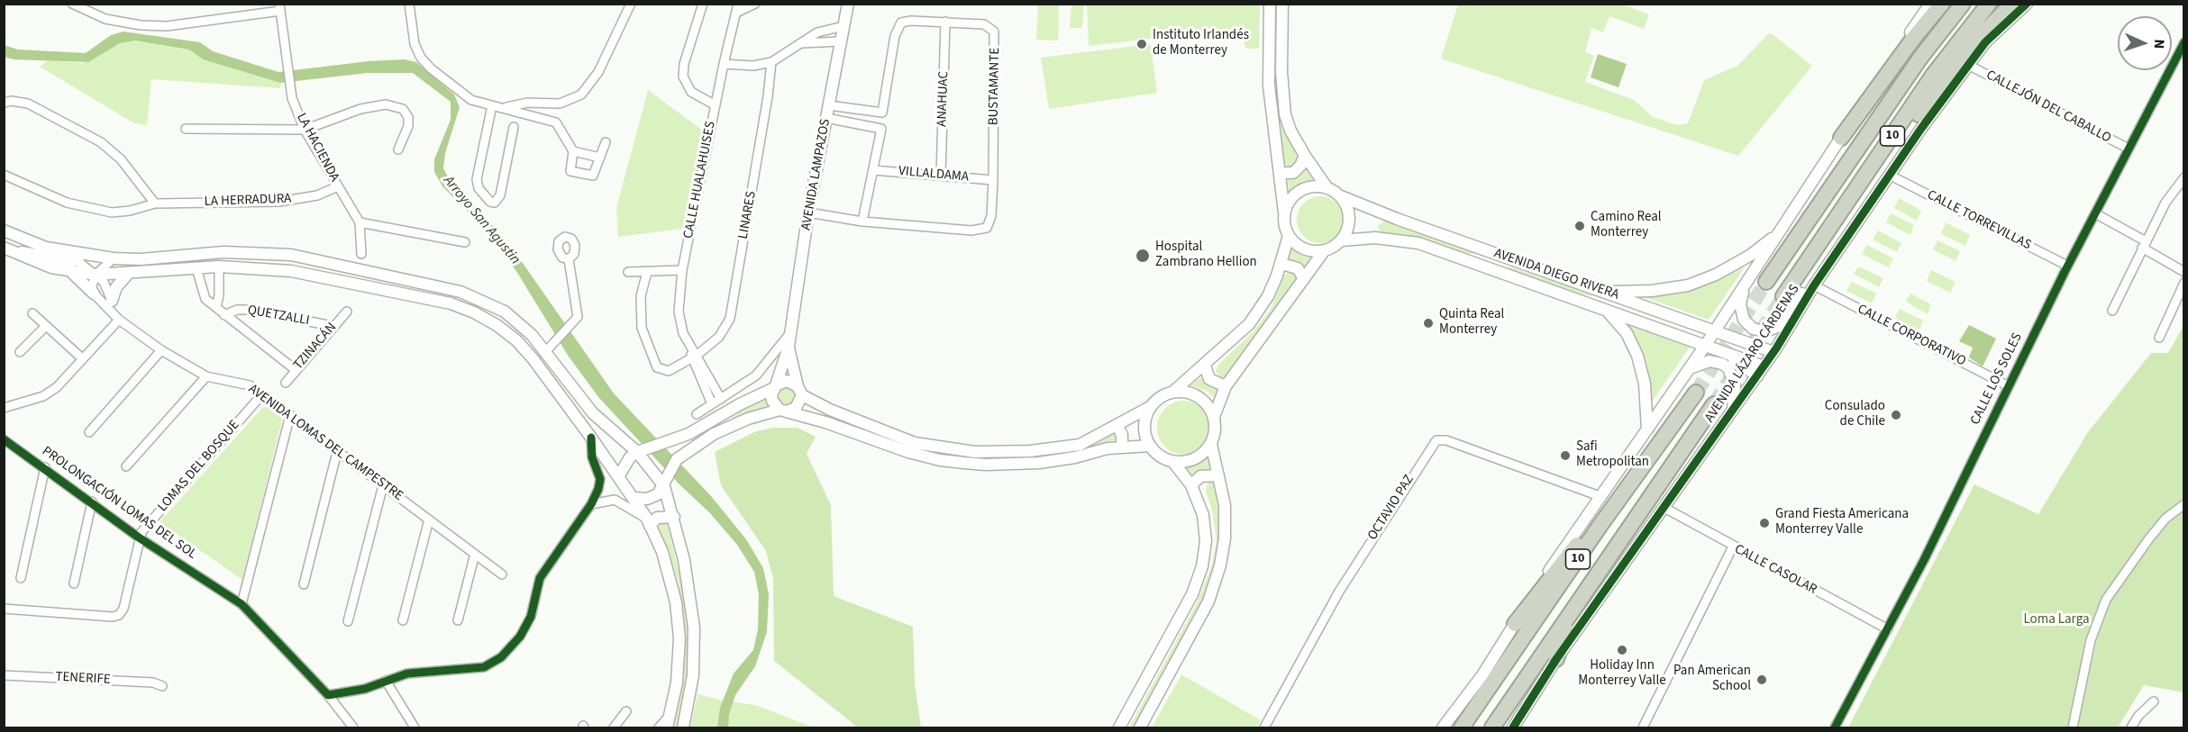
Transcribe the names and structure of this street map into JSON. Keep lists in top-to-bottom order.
{
  "streets": {
    "highway": ["10", "AVENIDA LÁZARO CÁRDENAS"],
    "street": [
      "BUSTAMANTE",
      "ANAHUAC",
      "CALLEJÓN DEL CABALLO",
      "LA HACIENDA",
      "AVENIDA LAMPAZOS",
      "VILLALDAMA",
      "CALLE HUALAHUISES",
      "LA HERRADURA",
      "LINARES",
      "CALLE TORREVILLAS",
      "AVENIDA DIEGO RIVERA",
      "QUETZALLI",
      "CALLE CORPORATIVO",
      "TZINACÁN",
      "CALLE LOS SOLES",
      "AVENIDA LOMAS DEL CAMPESTRE",
      "LOMAS DEL BOSQUE",
      "PROLONGACIÓN LOMAS DEL SOL",
      "OCTAVIO PAZ",
      "CALLE CASOLAR",
      "TENERIFE"
    ]
  },
  "crossings": [
    ["BUSTAMANTE", "ANAHUAC"],
    ["BUSTAMANTE", "AVENIDA LAMPAZOS"],
    ["BUSTAMANTE", "VILLALDAMA"],
    ["ANAHUAC", "VILLALDAMA"],
    ["CALLEJÓN DEL CABALLO", "AVENIDA LÁZARO CÁRDENAS"],
    ["CALLEJÓN DEL CABALLO", "CALLE LOS SOLES"],
    ["LA HACIENDA", "LA HERRADURA"],
    ["CALLE HUALAHUISES", "LINARES"],
    ["CALLE TORREVILLAS", "AVENIDA LÁZARO CÁRDENAS"],
    ["CALLE TORREVILLAS", "CALLE LOS SOLES"],
    ["AVENIDA DIEGO RIVERA", "AVENIDA LÁZARO CÁRDENAS"],
    ["QUETZALLI", "TZINACÁN"],
    ["CALLE CORPORATIVO", "AVENIDA LÁZARO CÁRDENAS"],
    ["CALLE CORPORATIVO", "CALLE LOS SOLES"],
    ["AVENIDA LÁZARO CÁRDENAS", "CALLE CASOLAR"],
    ["CALLE LOS SOLES", "CALLE CASOLAR"],
    ["AVENIDA LOMAS DEL CAMPESTRE", "LOMAS DEL BOSQUE"],
    ["LOMAS DEL BOSQUE", "PROLONGACIÓN LOMAS DEL SOL"]
  ],
  "water": ["Arroyo San Agustin"],
  "parks": ["Loma Larga"],
  "places": [
    "Instituto Irlandés de Monterrey",
    "Camino Real Monterrey",
    "Hospital Zambrano Hellion",
    "Quinta Real Monterrey",
    "Consulado de Chile",
    "Safi Metropolitan",
    "Grand Fiesta Americana Monterrey Valle",
    "Holiday Inn Monterrey Valle",
    "Pan American School"
  ],
  "north": "right"
}
